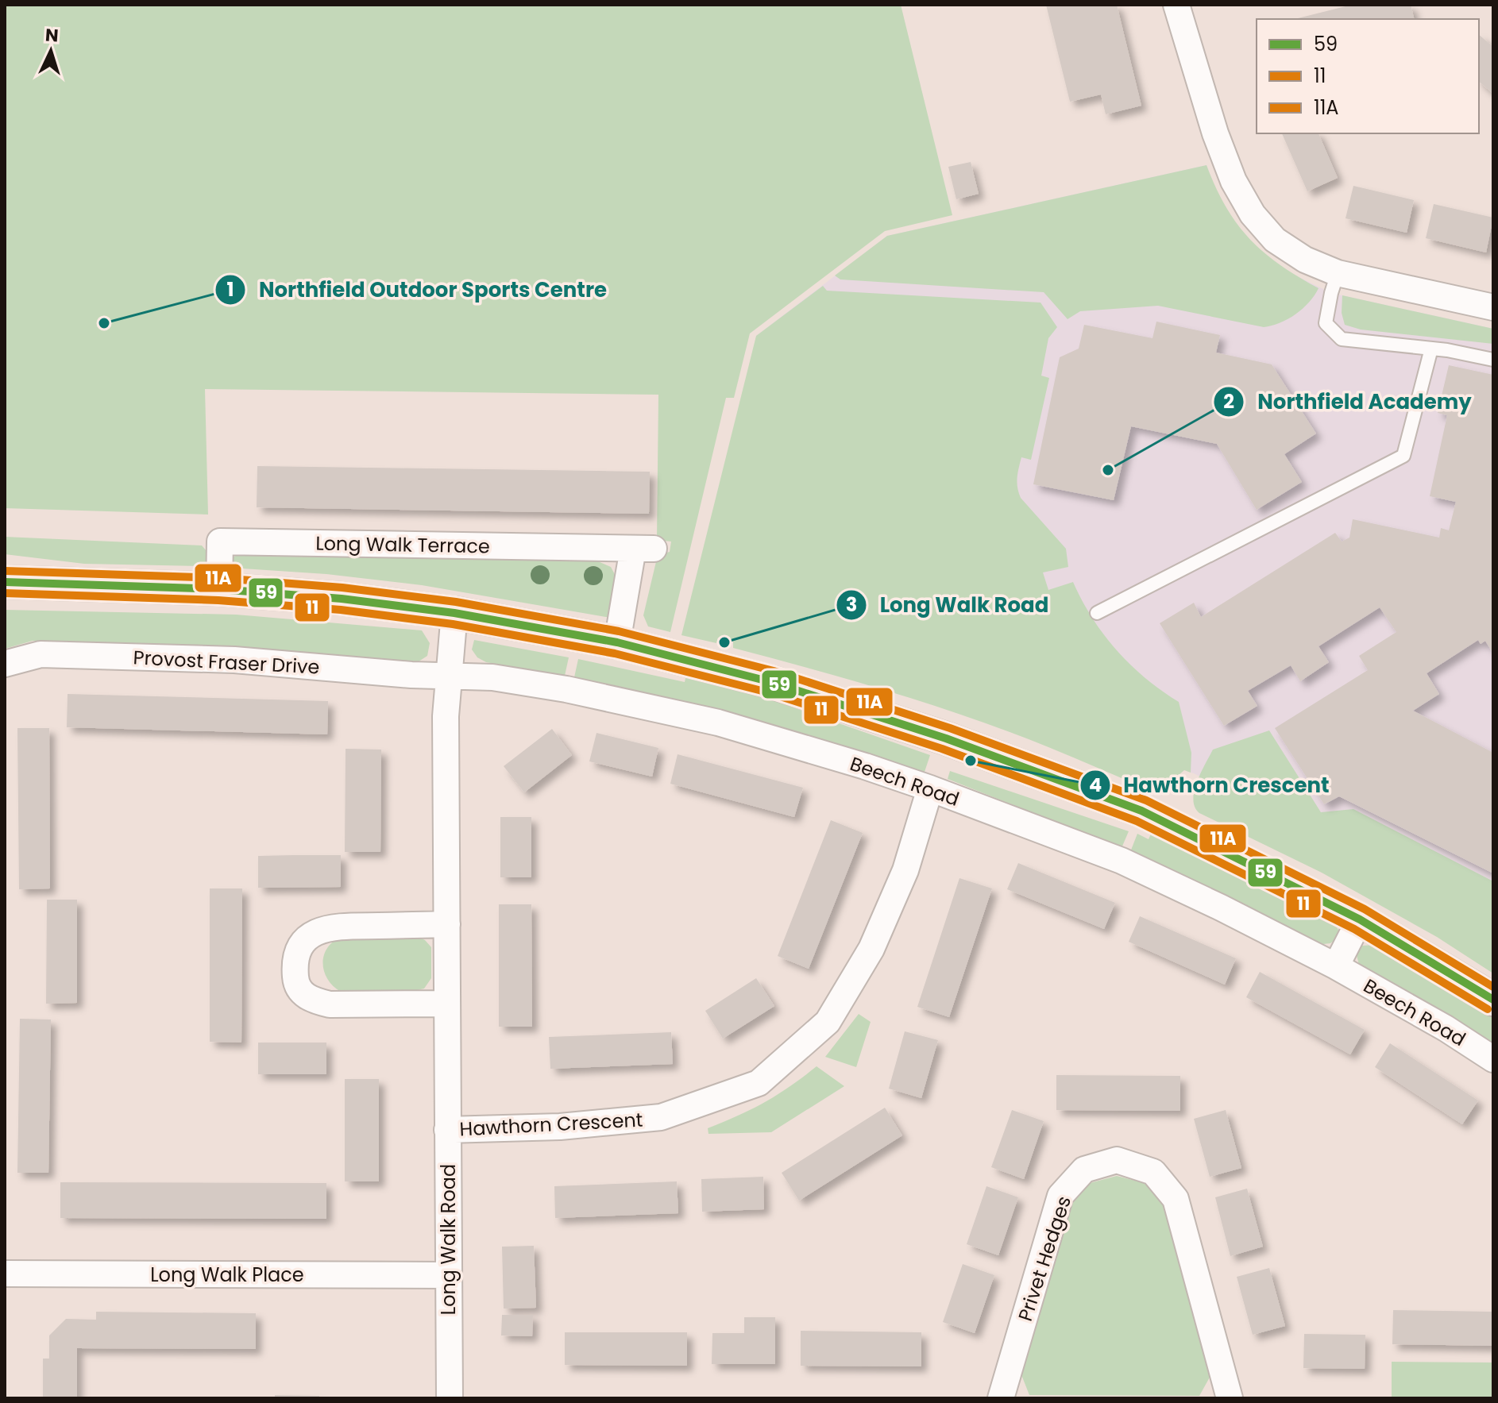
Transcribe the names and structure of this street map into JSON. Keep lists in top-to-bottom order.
{
  "streets": {
    "street": [
      "Long Walk Terrace",
      "Provost Fraser Drive",
      "Beech Road",
      "Hawthorn Crescent",
      "Long Walk Road",
      "Privet Hedges",
      "Long Walk Place"
    ]
  },
  "crossings": [
    ["Provost Fraser Drive", "Beech Road"],
    ["Provost Fraser Drive", "Long Walk Road"],
    ["Beech Road", "Hawthorn Crescent"],
    ["Beech Road", "Long Walk Road"],
    ["Hawthorn Crescent", "Long Walk Road"],
    ["Long Walk Road", "Long Walk Place"]
  ],
  "places": [
    "Northfield Outdoor Sports Centre",
    "Northfield Academy",
    "Long Walk Road",
    "Hawthorn Crescent"
  ],
  "lines": ["transit line 11A", "transit line 59", "transit line 11"],
  "legend": ["59", "11", "11A"],
  "north": "top"
}
